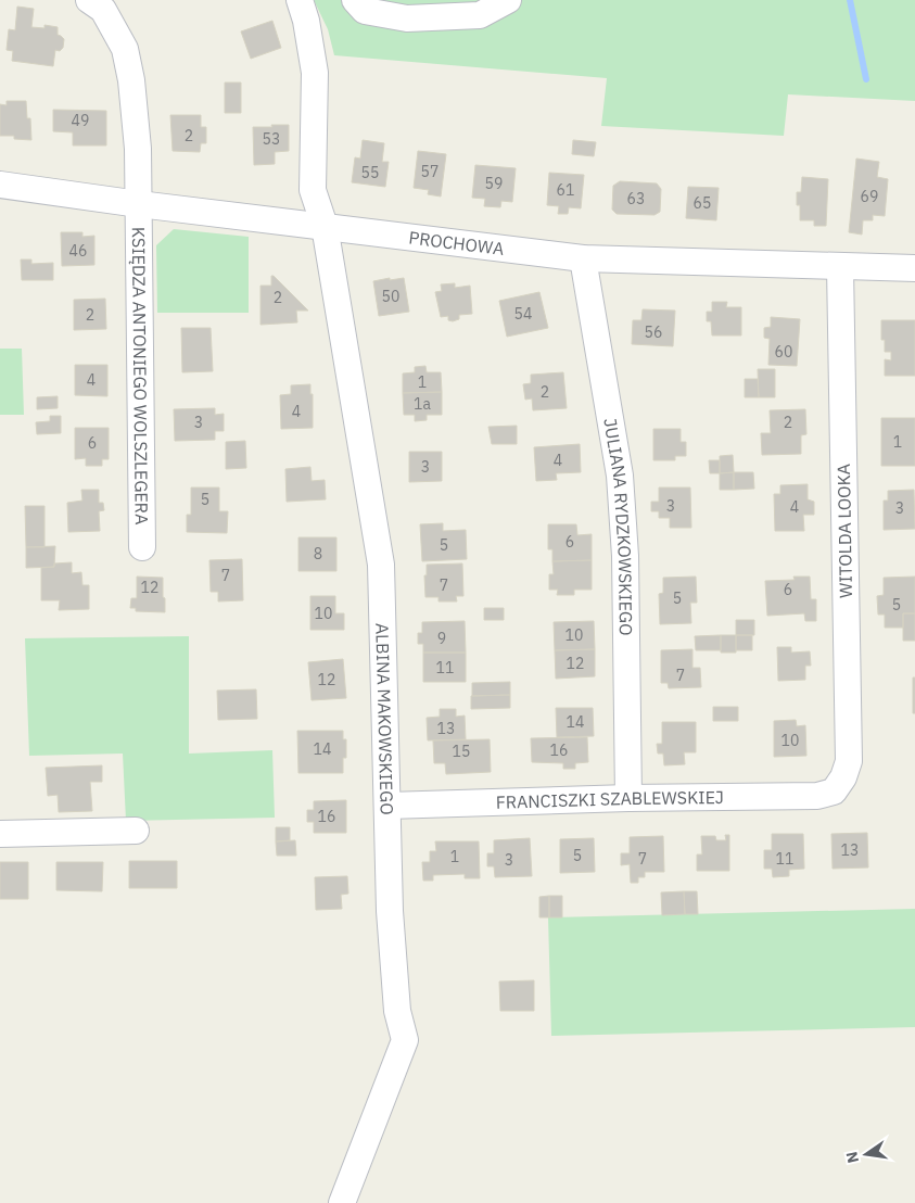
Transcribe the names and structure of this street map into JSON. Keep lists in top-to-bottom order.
{
  "streets": {
    "street": [
      "PROCHOWA",
      "KSIĘDZA ANTONIEGO WOLSZLEGERA",
      "JULIANA RYDZKOWSKIEGO",
      "WITOLDA LOOKA",
      "ALBINA MAKOWSKIEGO",
      "FRANCISZKI SZABLEWSKIEJ"
    ]
  },
  "crossings": [
    ["PROCHOWA", "KSIĘDZA ANTONIEGO WOLSZLEGERA"],
    ["PROCHOWA", "JULIANA RYDZKOWSKIEGO"],
    ["PROCHOWA", "WITOLDA LOOKA"],
    ["PROCHOWA", "ALBINA MAKOWSKIEGO"],
    ["JULIANA RYDZKOWSKIEGO", "FRANCISZKI SZABLEWSKIEJ"],
    ["WITOLDA LOOKA", "FRANCISZKI SZABLEWSKIEJ"],
    ["ALBINA MAKOWSKIEGO", "FRANCISZKI SZABLEWSKIEJ"]
  ],
  "house_numbers": [
    "49",
    "2",
    "53",
    "57",
    "55",
    "59",
    "61",
    "69",
    "63",
    "65",
    "46",
    "50",
    "2",
    "54",
    "2",
    "56",
    "60",
    "4",
    "1",
    "2",
    "1a",
    "4",
    "3",
    "2",
    "1",
    "6",
    "4",
    "3",
    "5",
    "3",
    "4",
    "3",
    "6",
    "5",
    "8",
    "7",
    "7",
    "12",
    "6",
    "5",
    "5",
    "10",
    "10",
    "9",
    "12",
    "11",
    "7",
    "12",
    "14",
    "13",
    "10",
    "14",
    "16",
    "15",
    "16",
    "13",
    "5",
    "1",
    "7",
    "11",
    "3"
  ],
  "north": "left"
}
